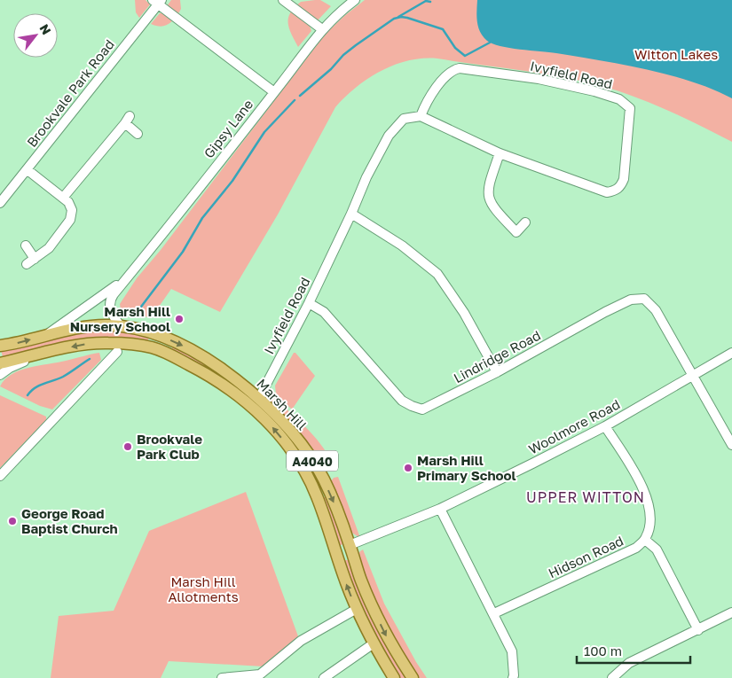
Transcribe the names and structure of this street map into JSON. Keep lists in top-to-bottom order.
{
  "streets": {
    "main road": ["Marsh Hill", "A4040"],
    "street": [
      "Ivyfield Road",
      "Brookvale Park Road",
      "Gipsy Lane",
      "Lindridge Road",
      "Woolmore Road",
      "Hidson Road"
    ]
  },
  "crossings": [
    ["Ivyfield Road", "Lindridge Road"],
    ["Ivyfield Road", "Marsh Hill"],
    ["Gipsy Lane", "Marsh Hill"],
    ["Lindridge Road", "Woolmore Road"],
    ["Marsh Hill", "Woolmore Road"]
  ],
  "districts": ["UPPER WITTON"],
  "parks": ["Witton Lakes", "Marsh Hill Allotments"],
  "places": [
    "Marsh Hill Nursery School",
    "Brookvale Park Club",
    "Marsh Hill Primary School",
    "George Road Baptist Church"
  ],
  "scale_bar": "100 m",
  "north": "top right"
}
